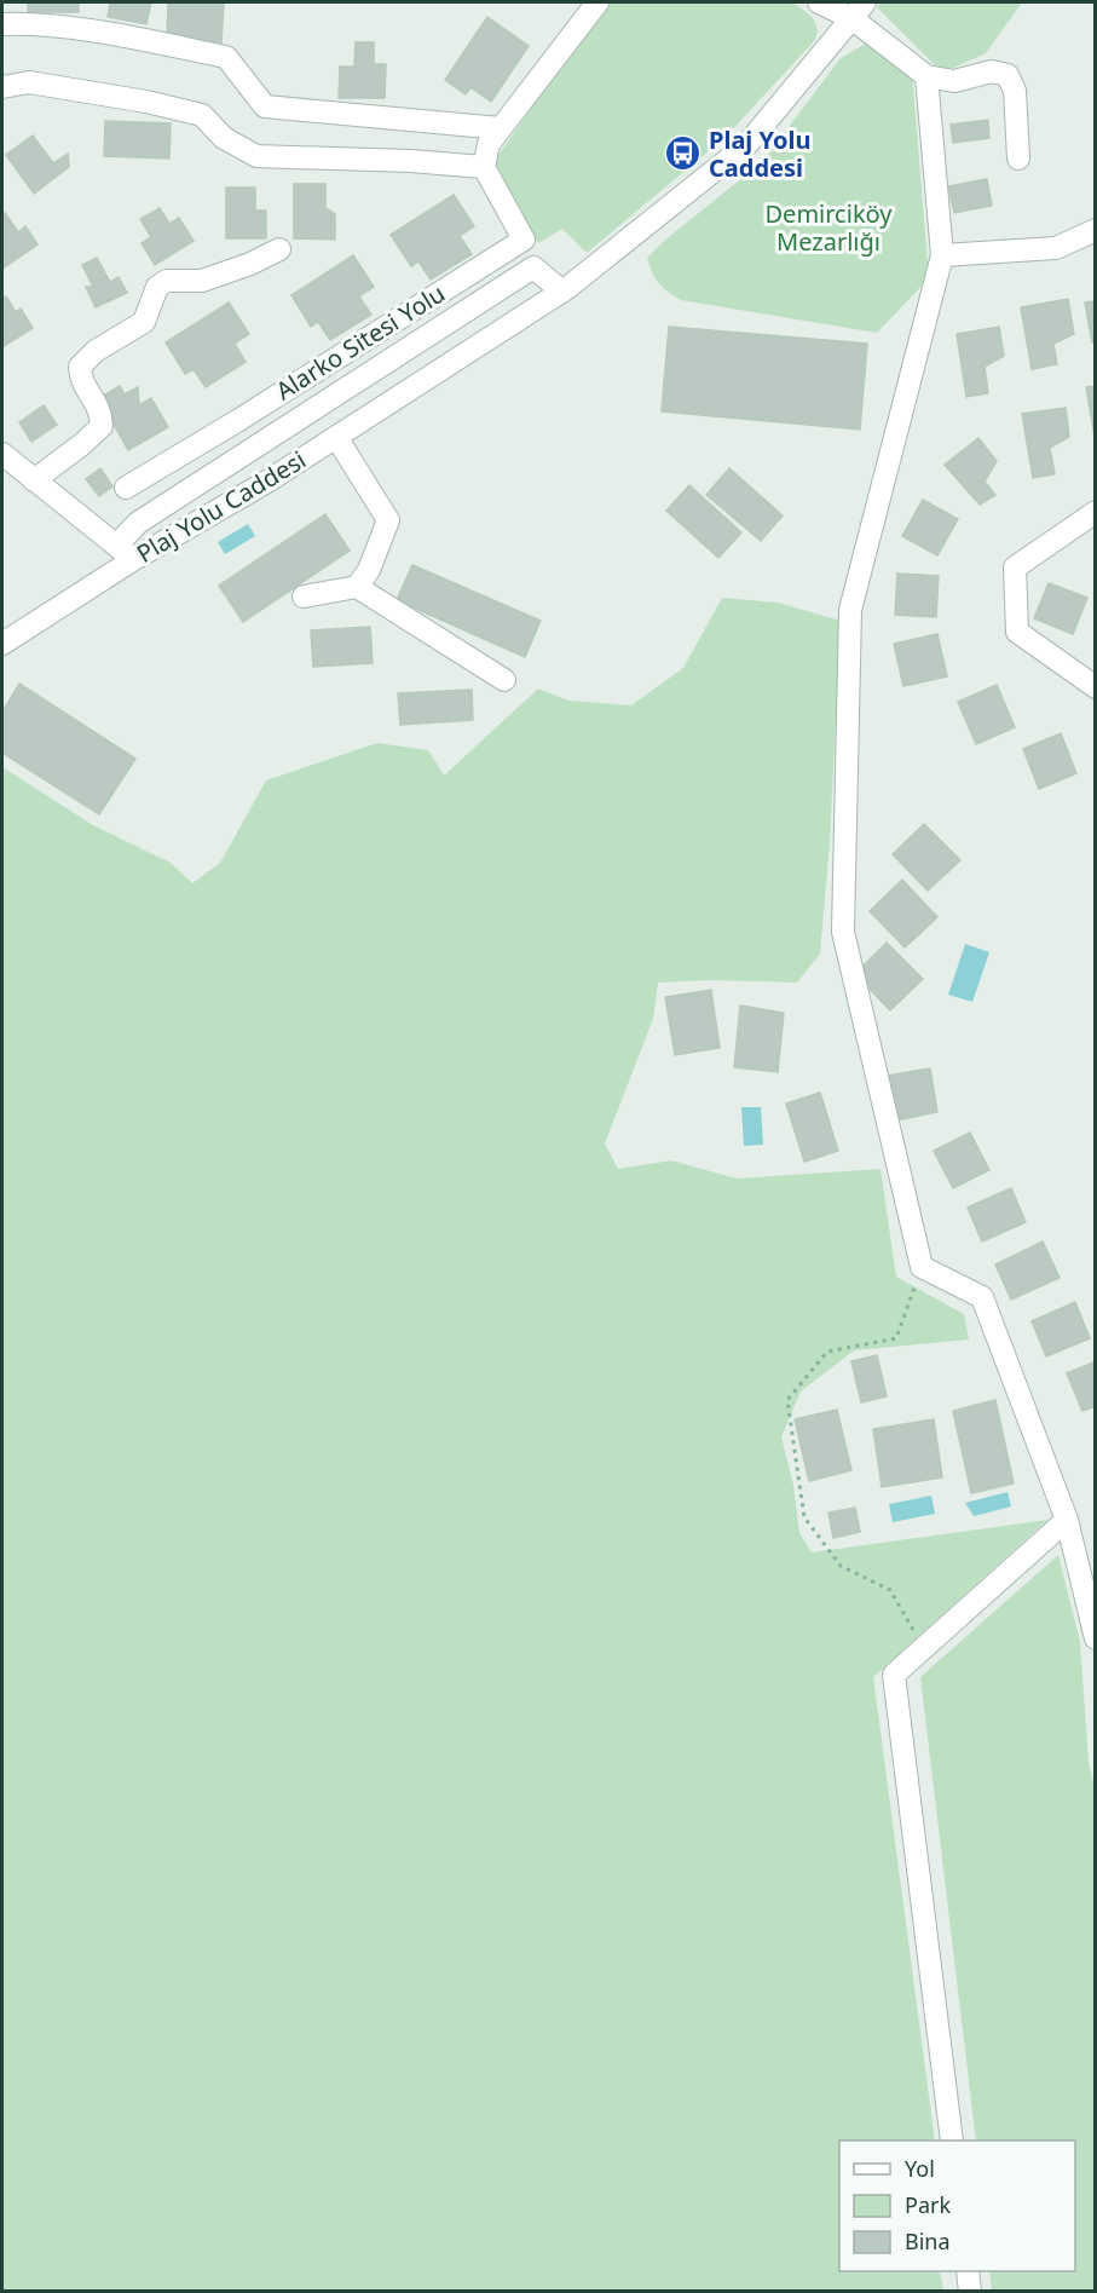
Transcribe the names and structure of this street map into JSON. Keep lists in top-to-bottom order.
{
  "streets": {
    "street": ["Alarko Sitesi Yolu", "Plaj Yolu Caddesi"]
  },
  "parks": ["Demirciköy Mezarlığı"],
  "places": {
    "bus stop": ["Plaj Yolu Caddesi"]
  },
  "legend": ["Yol", "Park", "Bina"]
}
